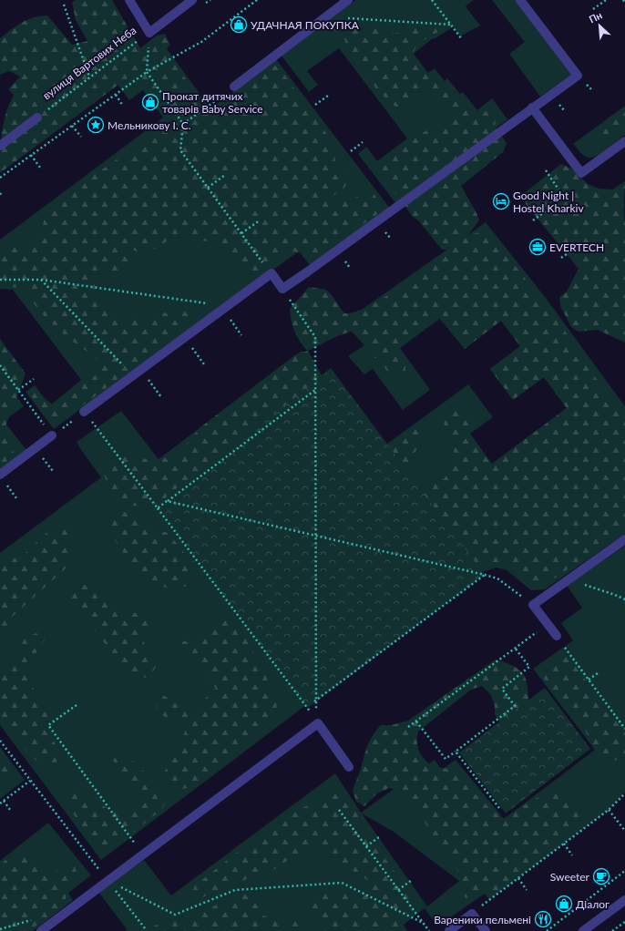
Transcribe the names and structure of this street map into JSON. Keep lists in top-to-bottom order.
{
  "streets": {
    "street": ["вулиця Вартових Неба"]
  },
  "places": {
    "shop": ["УДАЧНАЯ ПОКУПКА", "Прокат дитячих товарів Baby Service", "Діалог"],
    "place": ["Мельникову І. С."],
    "hotel": ["Good Night | Hostel Kharkiv"],
    "office": ["EVERTECH"],
    "cafe": ["Sweeter"],
    "restaurant": ["Вареники пельмені"]
  },
  "north": "top left"
}
